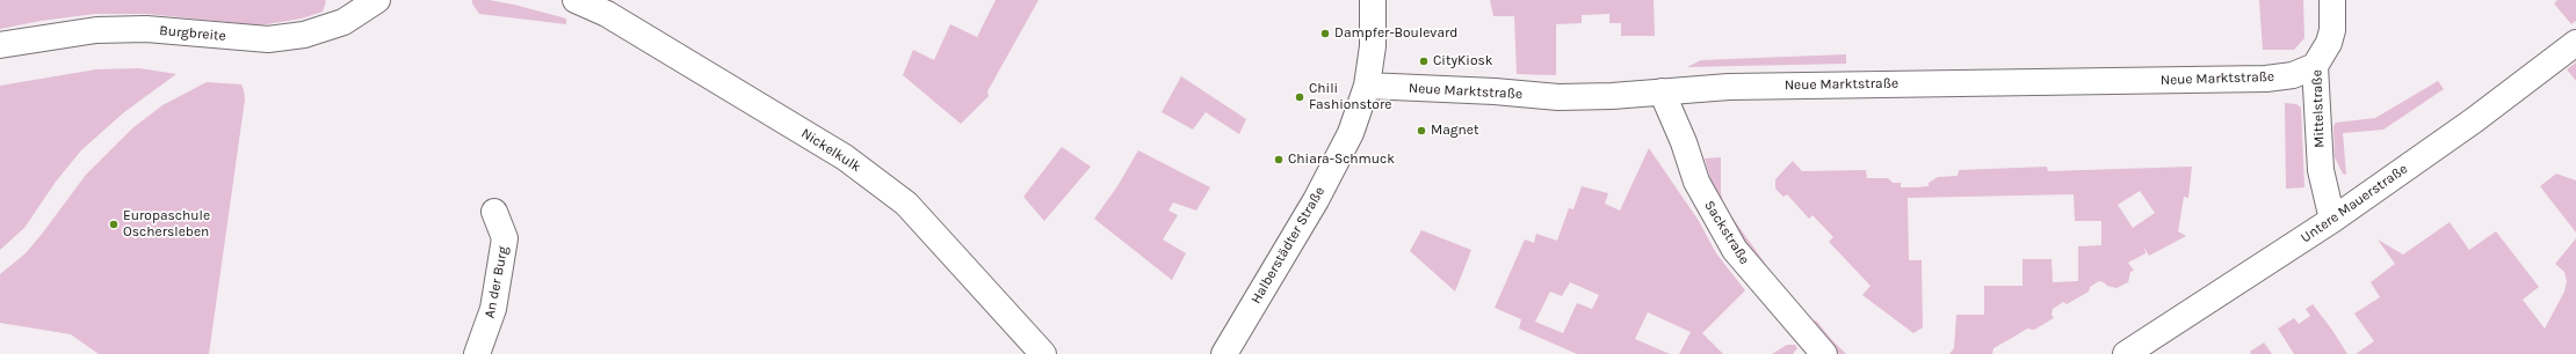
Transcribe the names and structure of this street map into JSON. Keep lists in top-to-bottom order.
{
  "streets": {
    "street": [
      "Burgbreite",
      "Neue Marktstraße",
      "Mittelstraße",
      "Nickelkulk",
      "Untere Mauerstraße",
      "Sackstraße",
      "Halberstädter Straße",
      "An der Burg"
    ]
  },
  "crossings": [
    ["Neue Marktstraße", "Mittelstraße"],
    ["Neue Marktstraße", "Sackstraße"],
    ["Neue Marktstraße", "Halberstädter Straße"],
    ["Mittelstraße", "Untere Mauerstraße"]
  ],
  "places": [
    "Dampfer-Boulevard",
    "CityKiosk",
    "Chili Fashionstore",
    "Magnet",
    "Chiara-Schmuck",
    "Europaschule Oschersleben"
  ]
}
